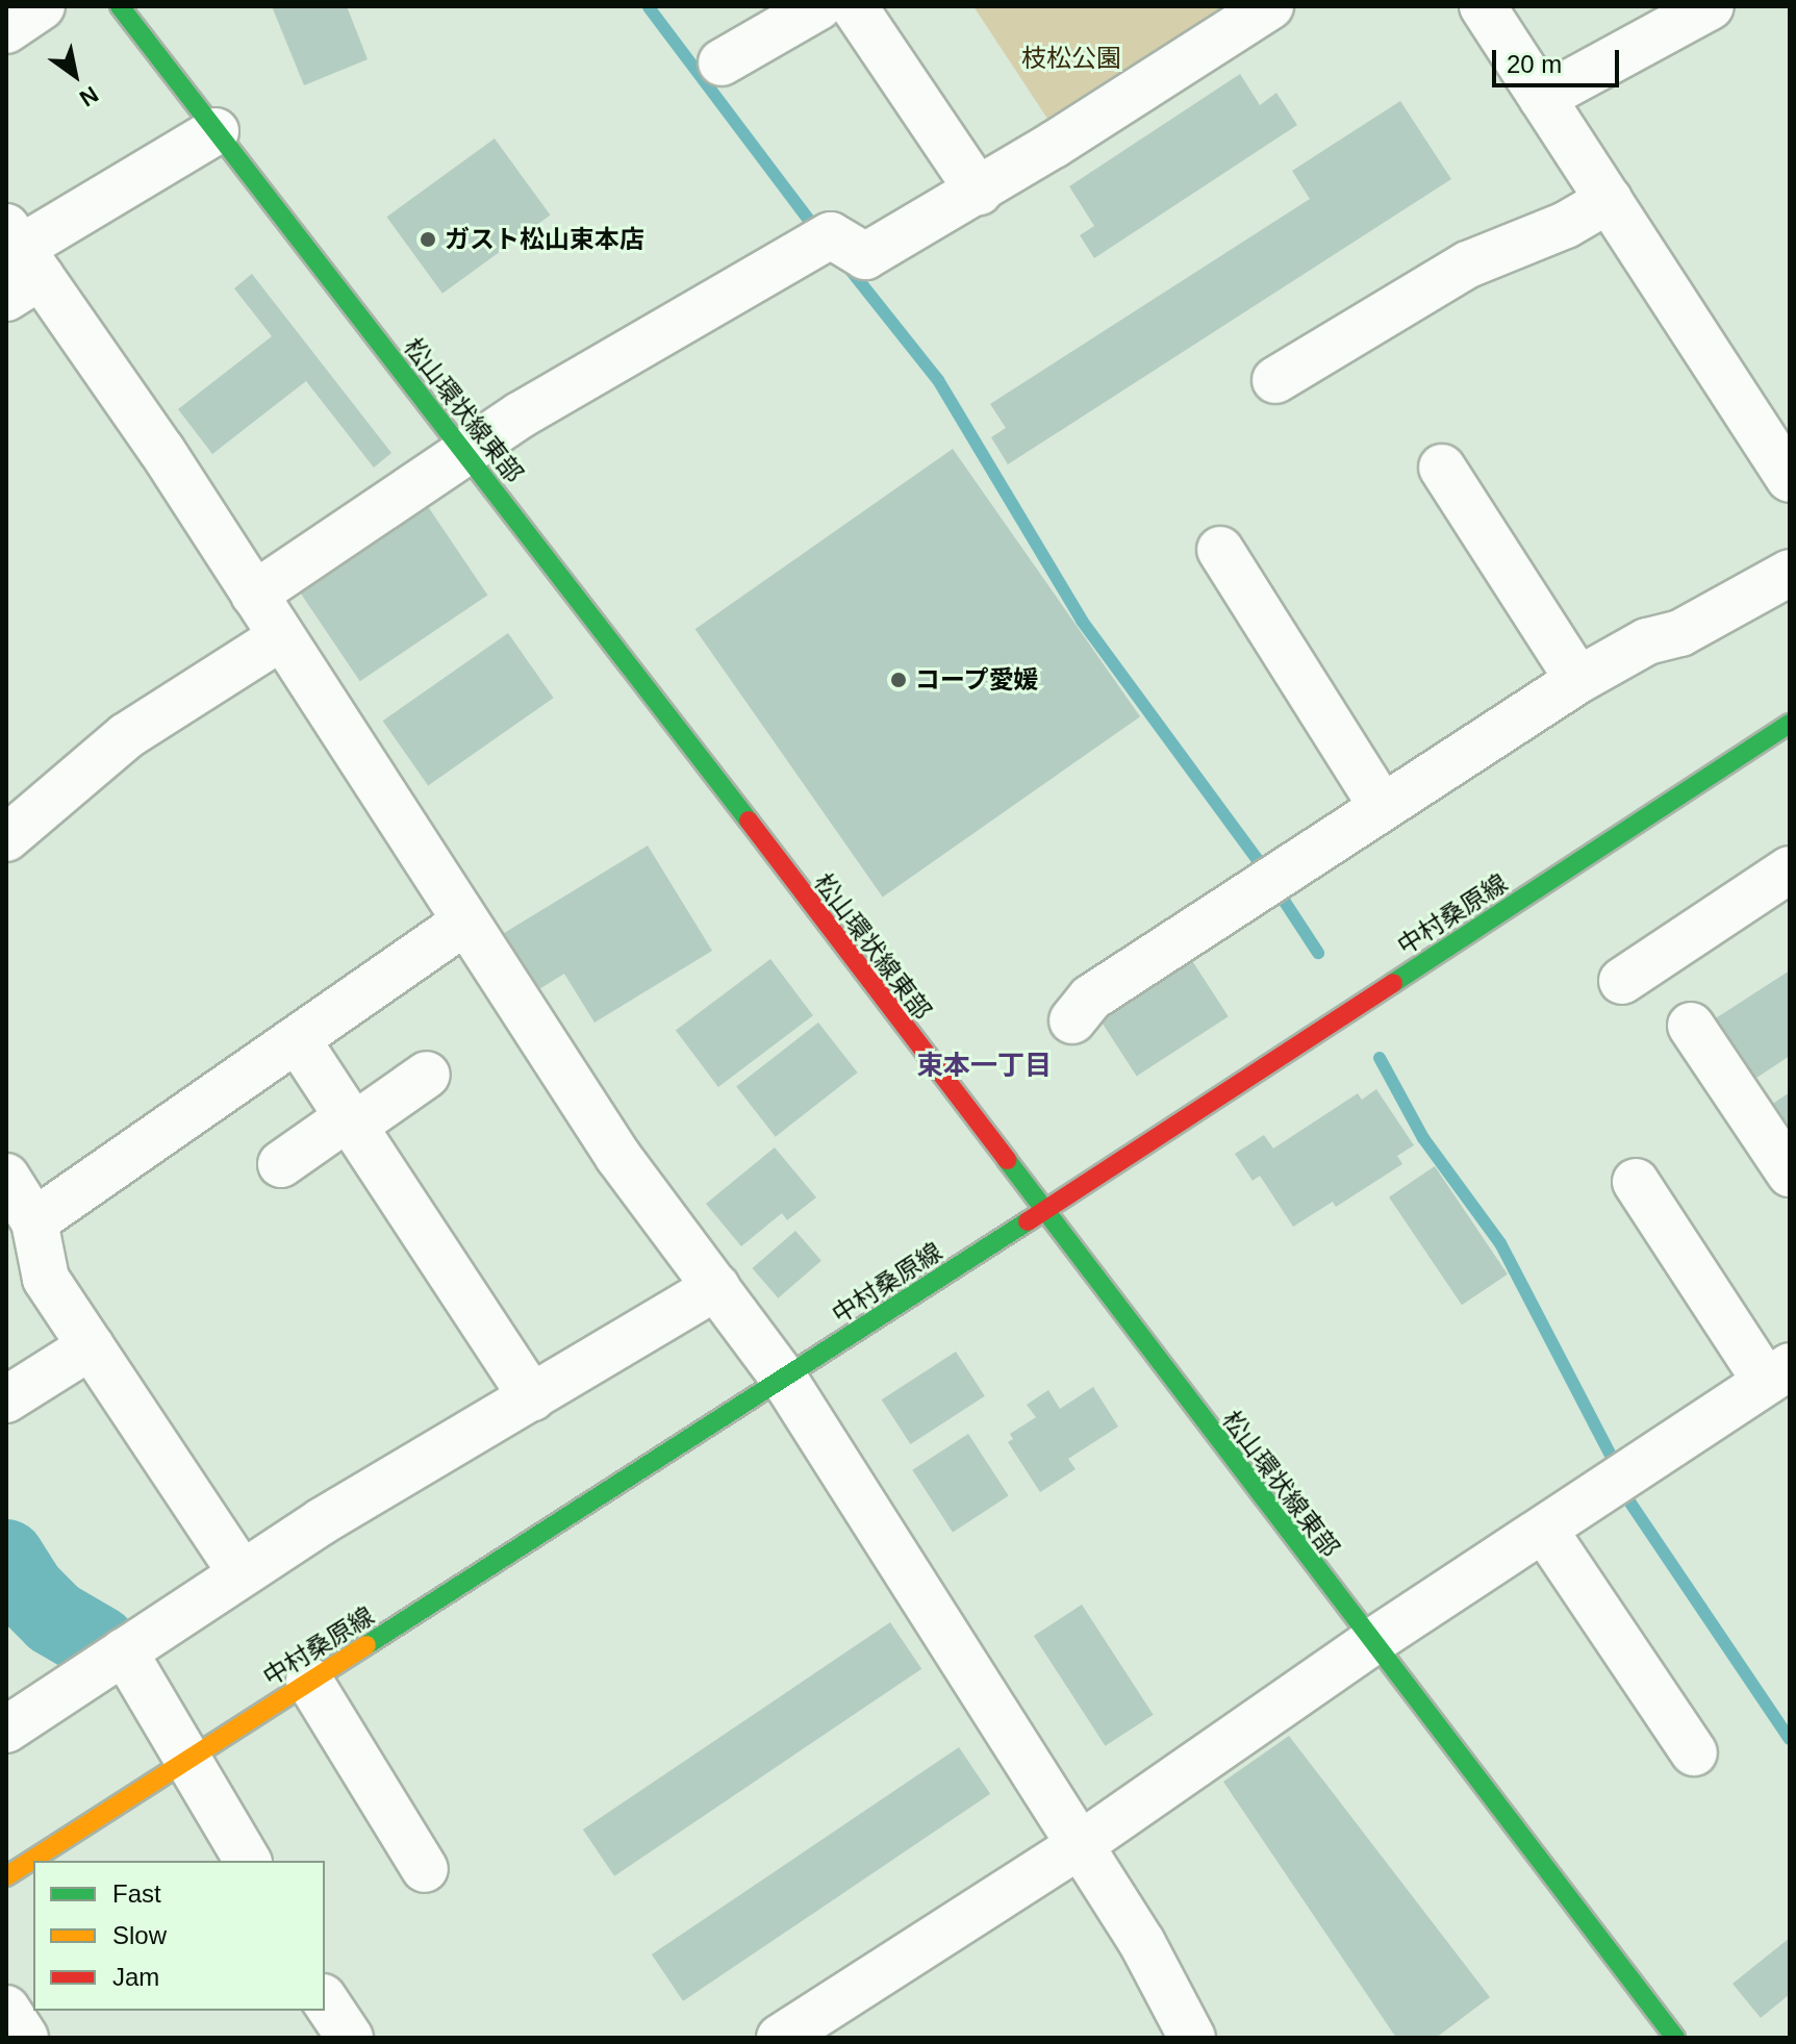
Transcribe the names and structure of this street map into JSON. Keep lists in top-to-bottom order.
{
  "streets": {
    "street": ["松山環状線東部", "中村桑原線"]
  },
  "crossings": [
    ["松山環状線東部", "中村桑原線"]
  ],
  "districts": ["束本一丁目"],
  "parks": ["枝松公園"],
  "places": ["ガスト松山束本店", "コープ愛媛"],
  "legend": ["Fast", "Slow", "Jam"],
  "scale_bar": "20 m",
  "north": "bottom right"
}
